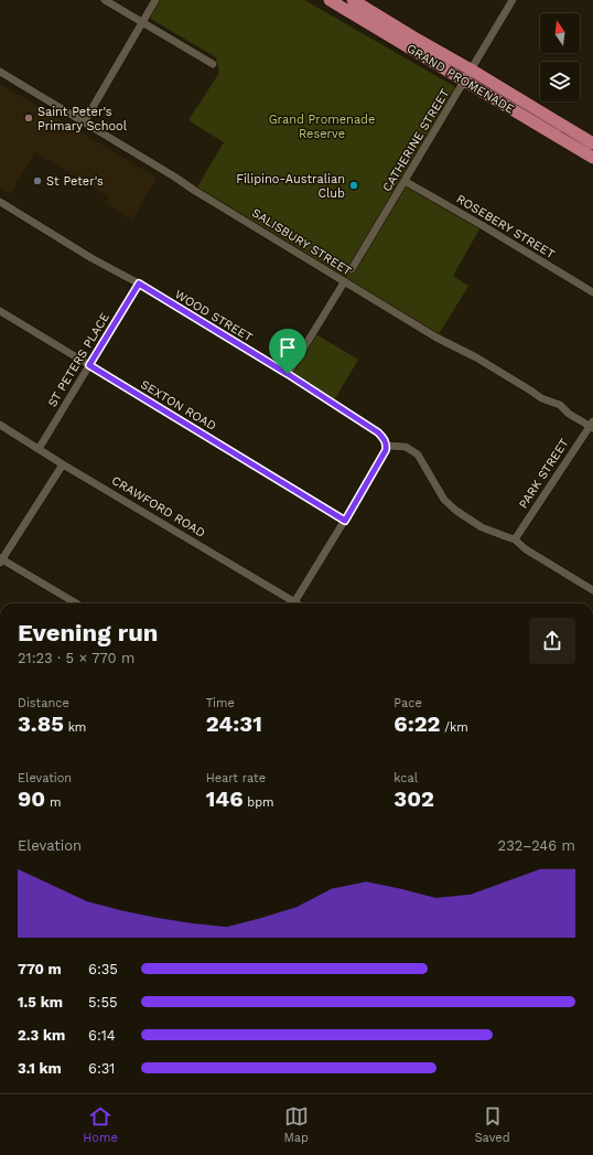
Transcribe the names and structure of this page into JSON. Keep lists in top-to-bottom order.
{
  "streets": {
    "main road": ["GRAND PROMENADE"],
    "street": [
      "CATHERINE STREET",
      "ROSEBERY STREET",
      "SALISBURY STREET",
      "WOOD STREET",
      "ST PETERS PLACE",
      "SEXTON ROAD",
      "PARK STREET",
      "CRAWFORD ROAD"
    ]
  },
  "crossings": [
    ["GRAND PROMENADE", "CATHERINE STREET"],
    ["CATHERINE STREET", "ROSEBERY STREET"],
    ["SALISBURY STREET", "PARK STREET"],
    ["WOOD STREET", "ST PETERS PLACE"],
    ["ST PETERS PLACE", "SEXTON ROAD"],
    ["ST PETERS PLACE", "CRAWFORD ROAD"]
  ],
  "parks": ["Grand Promenade Reserve"],
  "places": ["Saint Peter's Primary School", "St Peter's", "Filipino-Australian Club"],
  "north": "top",
  "page": {
    "heading": ["Evening run", "21:23 · 5 × 770 m"],
    "stats": [
      ["Distance", "3.85 km"],
      ["Time", "24:31"],
      ["Pace", "6:22 /km"],
      ["Elevation", "90 m"],
      ["Heart rate", "146 bpm"],
      ["kcal", "302"]
    ],
    "chart": ["Elevation", "232–246 m"],
    "list": [
      {
        "name": "770 m",
        "note": "6:35"
      },
      {
        "name": "1.5 km",
        "note": "5:55"
      },
      {
        "name": "2.3 km",
        "note": "6:14"
      },
      {
        "name": "3.1 km",
        "note": "6:31"
      }
    ],
    "tabs": ["Home", "Map", "Saved"]
  }
}
